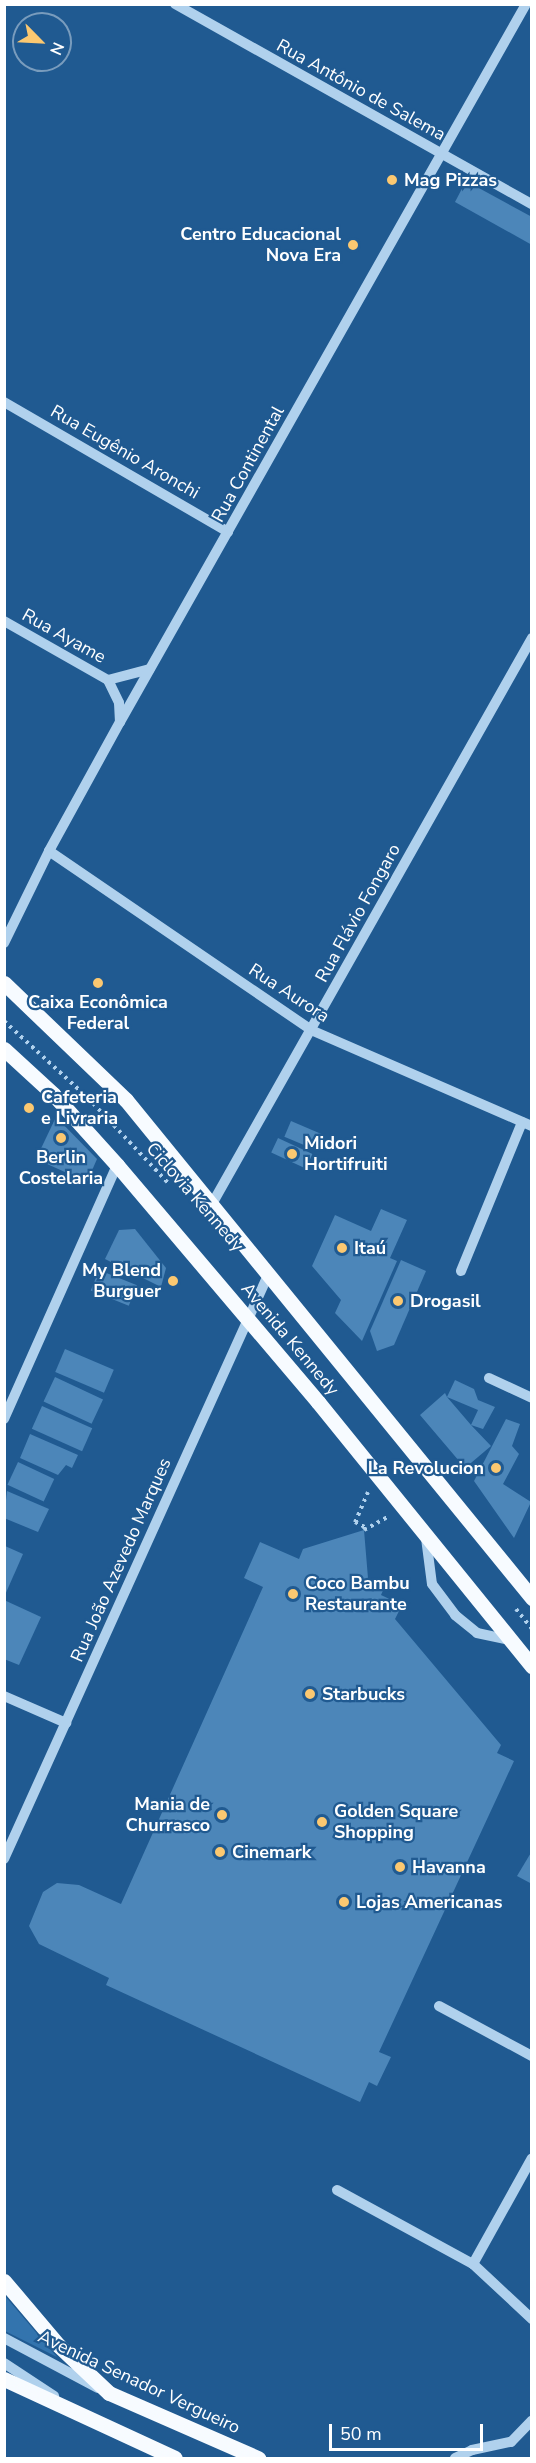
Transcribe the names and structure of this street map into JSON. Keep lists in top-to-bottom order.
{
  "streets": {
    "main road": ["Avenida Kennedy", "Avenida Senador Vergueiro"],
    "street": [
      "Rua Antônio de Salema",
      "Rua Eugênio Aronchi",
      "Rua Continental",
      "Rua Ayame",
      "Rua Flávio Fongaro",
      "Rua Aurora",
      "Rua João Azevedo Marques"
    ],
    "path": ["Ciclovia Kennedy"]
  },
  "crossings": [
    ["Rua Antônio de Salema", "Rua Continental"],
    ["Rua Eugênio Aronchi", "Rua Continental"],
    ["Rua Continental", "Rua Ayame"],
    ["Rua Continental", "Rua Aurora"],
    ["Rua Flávio Fongaro", "Rua Aurora"],
    ["Rua Flávio Fongaro", "Avenida Kennedy"],
    ["Avenida Kennedy", "Rua João Azevedo Marques"]
  ],
  "places": [
    "Mag Pizzas",
    "Centro Educacional Nova Era",
    "Caixa Econômica Federal",
    "Cafeteria e Livraria",
    "Berlin Costelaria",
    "Midori Hortifruiti",
    "Itaú",
    "My Blend Burguer",
    "Drogasil",
    "La Revolucion",
    "Coco Bambu Restaurante",
    "Starbucks",
    "Mania de Churrasco",
    "Golden Square Shopping",
    "Cinemark",
    "Havanna",
    "Lojas Americanas"
  ],
  "scale_bar": "50 m",
  "north": "bottom right"
}
